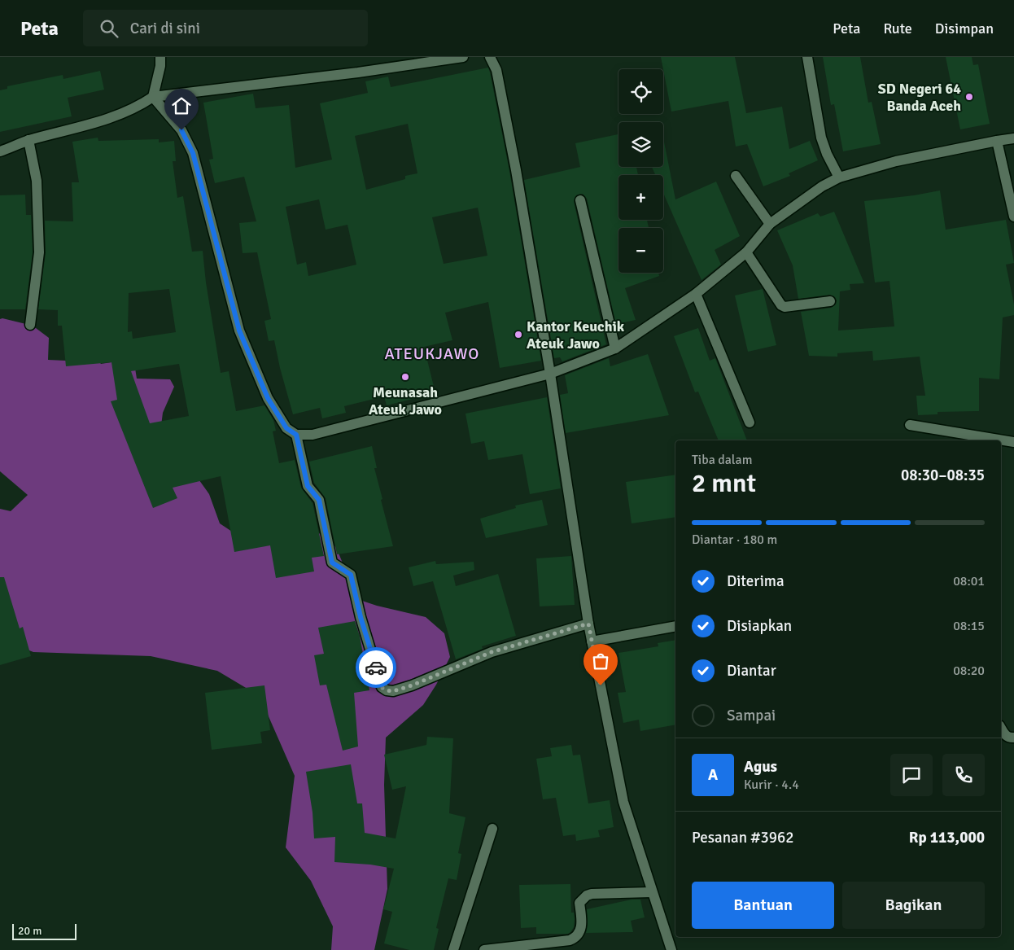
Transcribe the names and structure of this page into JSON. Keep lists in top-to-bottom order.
{
  "districts": ["ATEUKJAWO"],
  "places": ["SD Negeri 64 Banda Aceh", "Kantor Keuchik Ateuk Jawo", "Meunasah Ateuk Jawo"],
  "scale_bar": "20 m",
  "page": {
    "header": "Peta",
    "search": "Cari di sini",
    "nav": ["Peta", "Rute", "Disimpan"],
    "map_buttons": ["+", "−"],
    "heading": ["2 mnt", "Tiba dalam", "08:30–08:35"],
    "panel": [
      "Agus",
      "Kurir · 4.4",
      "Pesanan #3962",
      "Rp 113,000"
    ],
    "bar": "Diantar · 180 m",
    "list": [
      ["Diterima", "08:01"],
      ["Disiapkan", "08:15"],
      ["Diantar", "08:20"],
      "Sampai"
    ],
    "round": "A",
    "buttons": ["Bantuan", "Bagikan"],
    "scale": "20 m"
  }
}
